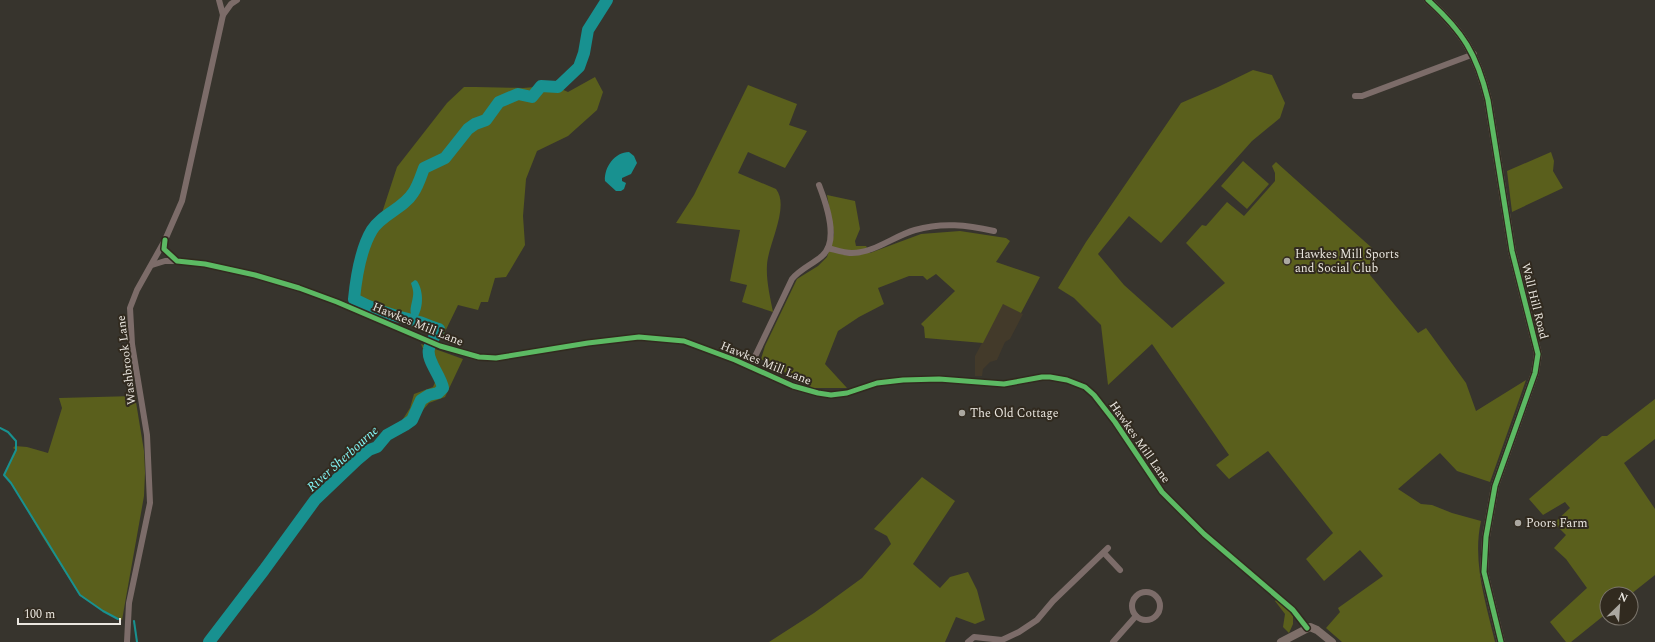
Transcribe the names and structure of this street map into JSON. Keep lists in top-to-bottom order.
{
  "streets": {
    "street": ["Wall Hill Road", "Hawkes Mill Lane", "Washbrook Lane"]
  },
  "crossings": [
    ["Hawkes Mill Lane", "Washbrook Lane"]
  ],
  "water": ["River Sherbourne"],
  "places": ["Hawkes Mill Sports and Social Club", "The Old Cottage", "Poors Farm"],
  "scale_bar": "100 m",
  "north": "top right"
}
